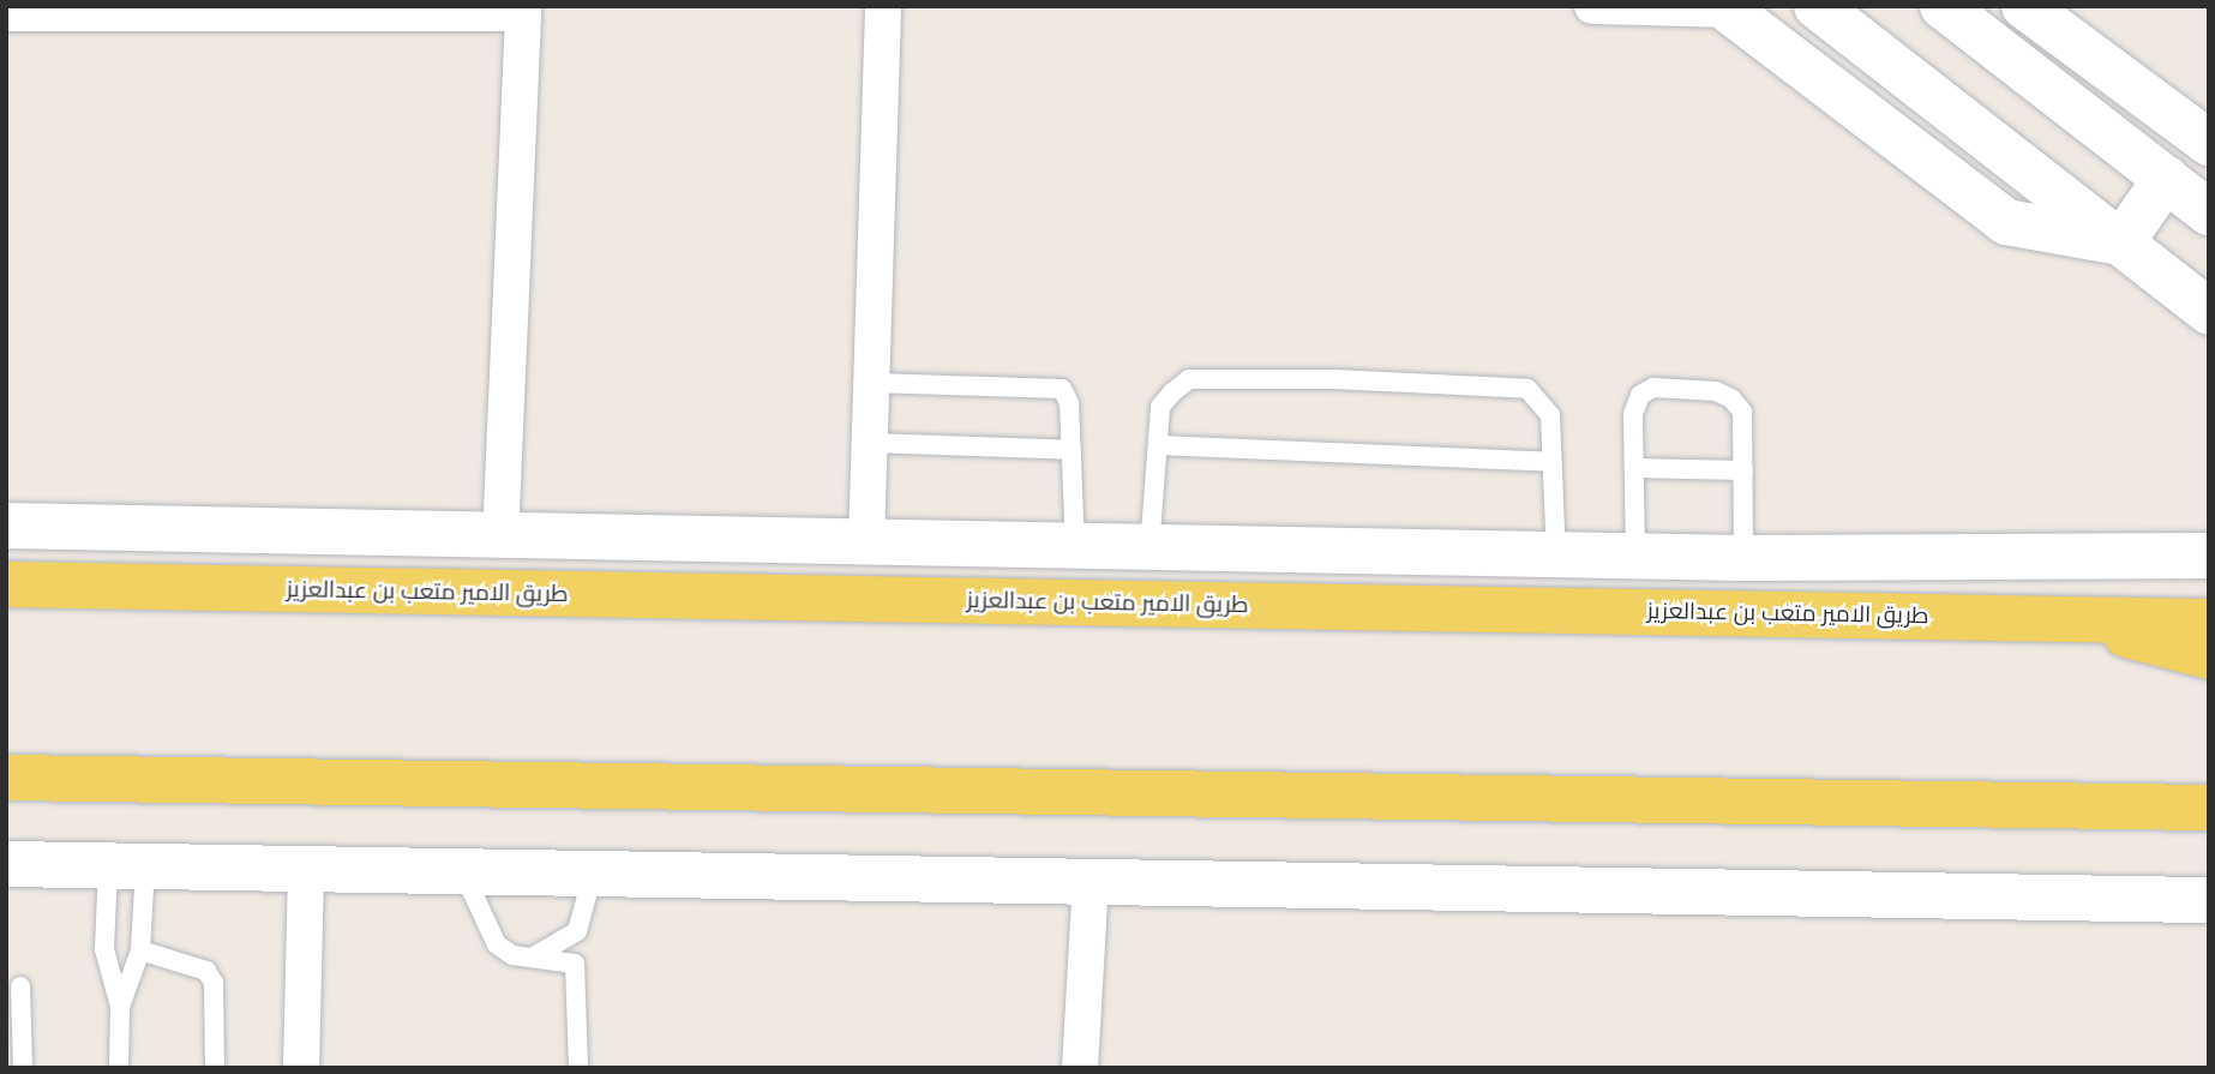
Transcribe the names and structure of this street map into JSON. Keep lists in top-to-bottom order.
{
  "streets": {
    "main road": ["طريق الامير متعب بن عبدالعزيز"]
  }
}
